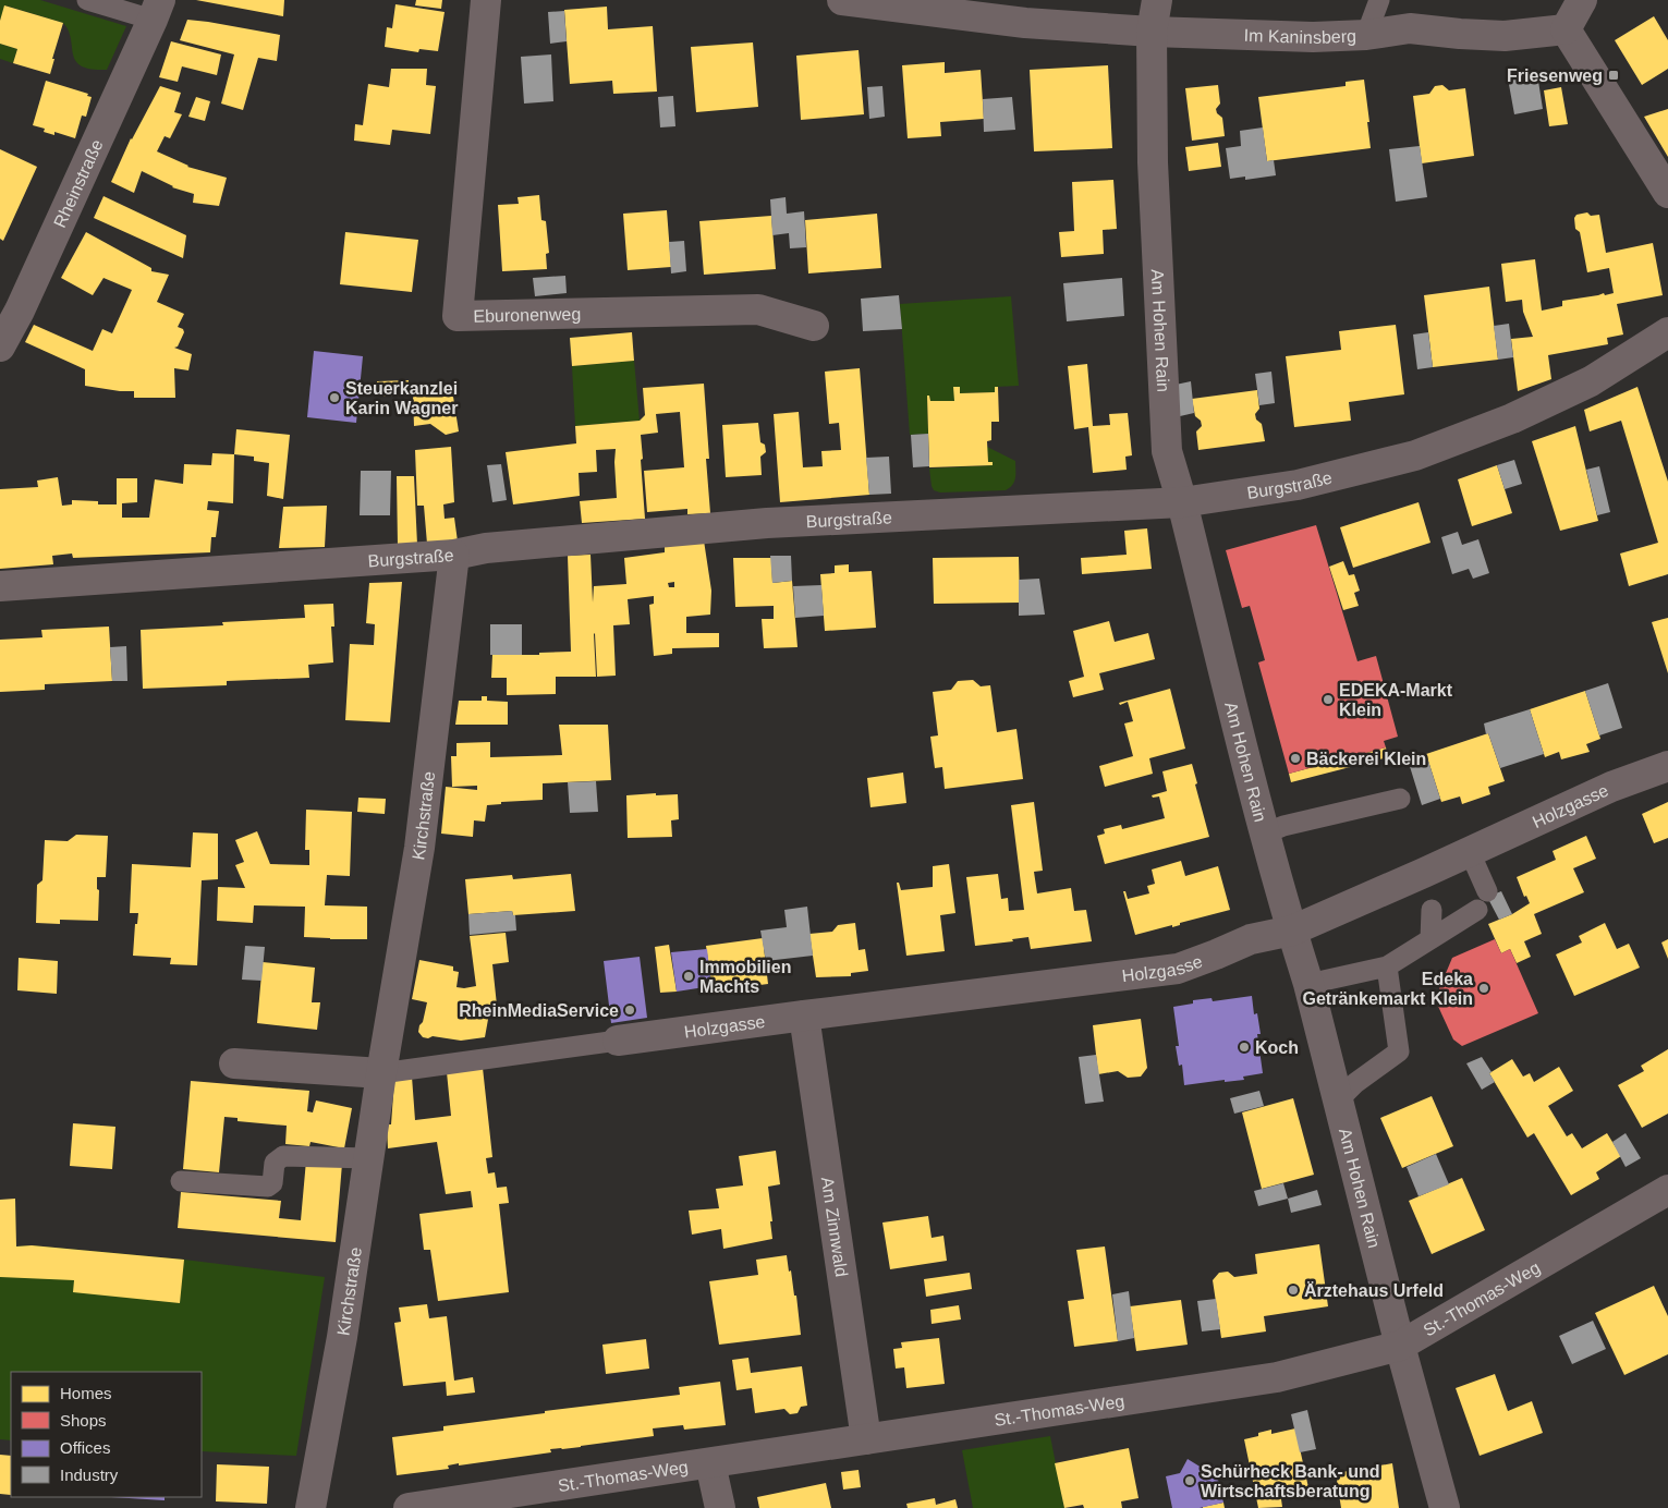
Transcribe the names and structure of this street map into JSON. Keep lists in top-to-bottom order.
{
  "streets": {
    "street": [
      "Im Kaninsberg",
      "Rheinstraße",
      "Eburonenweg",
      "Am Hohen Rain",
      "Burgstraße",
      "Holzgasse",
      "Kirchstraße",
      "Am Zinnwald",
      "St.-Thomas-Weg"
    ]
  },
  "crossings": [
    ["Im Kaninsberg", "Am Hohen Rain"],
    ["Am Hohen Rain", "Burgstraße"],
    ["Am Hohen Rain", "Holzgasse"],
    ["Am Hohen Rain", "St.-Thomas-Weg"],
    ["Burgstraße", "Kirchstraße"],
    ["Holzgasse", "Am Zinnwald"],
    ["Am Zinnwald", "St.-Thomas-Weg"]
  ],
  "places": {
    "transit": ["Friesenweg"],
    "other": [
      "Steuerkanzlei Karin Wagner",
      "EDEKA-Markt Klein",
      "Bäckerei Klein",
      "Immobilien Machts",
      "Edeka Getränkemarkt Klein",
      "RheinMediaService",
      "Koch",
      "Ärztehaus Urfeld",
      "Schürheck Bank- und Wirtschaftsberatung"
    ]
  },
  "legend": [
    "Homes",
    "Shops",
    "Offices",
    "Industry"
  ]
}
